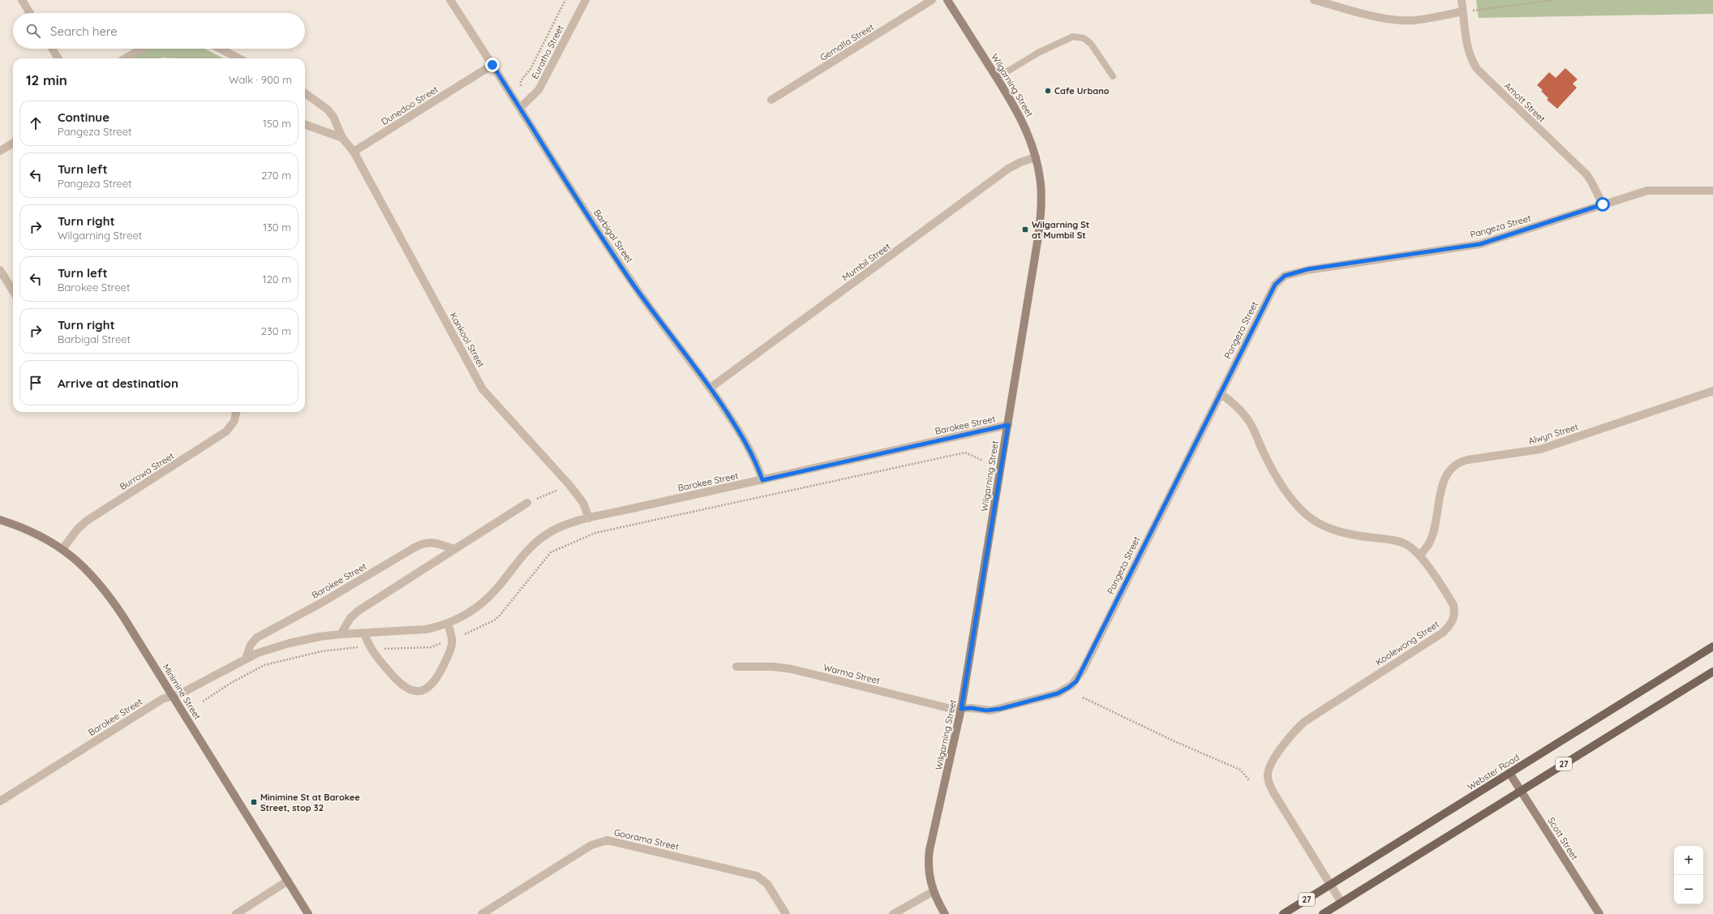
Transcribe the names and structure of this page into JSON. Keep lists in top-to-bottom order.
{
  "streets": {
    "main road": ["27", "Webster Road"],
    "street": [
      "Gemalla Street",
      "Euratha Street",
      "Wilgarning Street",
      "Amott Street",
      "Dunedoo Street",
      "Pangeza Street",
      "Barbigal Street",
      "Mumbil Street",
      "Kankool Street",
      "Barokee Street",
      "Alwyn Street",
      "Burrowa Street",
      "Koolewong Street",
      "Warma Street",
      "Minimine Street",
      "Scott Street",
      "Goorama Street"
    ]
  },
  "crossings": [
    ["Euratha Street", "Barbigal Street"],
    ["Wilgarning Street", "Pangeza Street"],
    ["Wilgarning Street", "Mumbil Street"],
    ["Wilgarning Street", "Barokee Street"],
    ["Wilgarning Street", "Warma Street"],
    ["Amott Street", "Pangeza Street"],
    ["Dunedoo Street", "Barbigal Street"],
    ["Dunedoo Street", "Kankool Street"],
    ["Pangeza Street", "Koolewong Street"],
    ["Pangeza Street", "Warma Street"],
    ["Barbigal Street", "Mumbil Street"],
    ["Barbigal Street", "Barokee Street"],
    ["Kankool Street", "Barokee Street"],
    ["Barokee Street", "Minimine Street"],
    ["Alwyn Street", "Koolewong Street"],
    ["Burrowa Street", "Minimine Street"],
    ["Koolewong Street", "27"],
    ["Koolewong Street", "Webster Road"],
    ["27", "Scott Street"],
    ["Webster Road", "Scott Street"]
  ],
  "places": {
    "other": ["Cafe Urbano"],
    "transit": ["Wilgarning St at Mumbil St", "Minimine St at Barokee Street, stop 32"]
  },
  "page": {
    "search": "Search here",
    "heading": ["12 min", "Walk · 900 m"],
    "list": [
      ["Continue", "Pangeza Street", "150 m"],
      ["Turn left", "Pangeza Street", "270 m"],
      ["Turn right", "Wilgarning Street", "130 m"],
      ["Turn left", "Barokee Street", "120 m"],
      ["Turn right", "Barbigal Street", "230 m"],
      "Arrive at destination"
    ],
    "map_buttons": ["+", "−"]
  }
}
